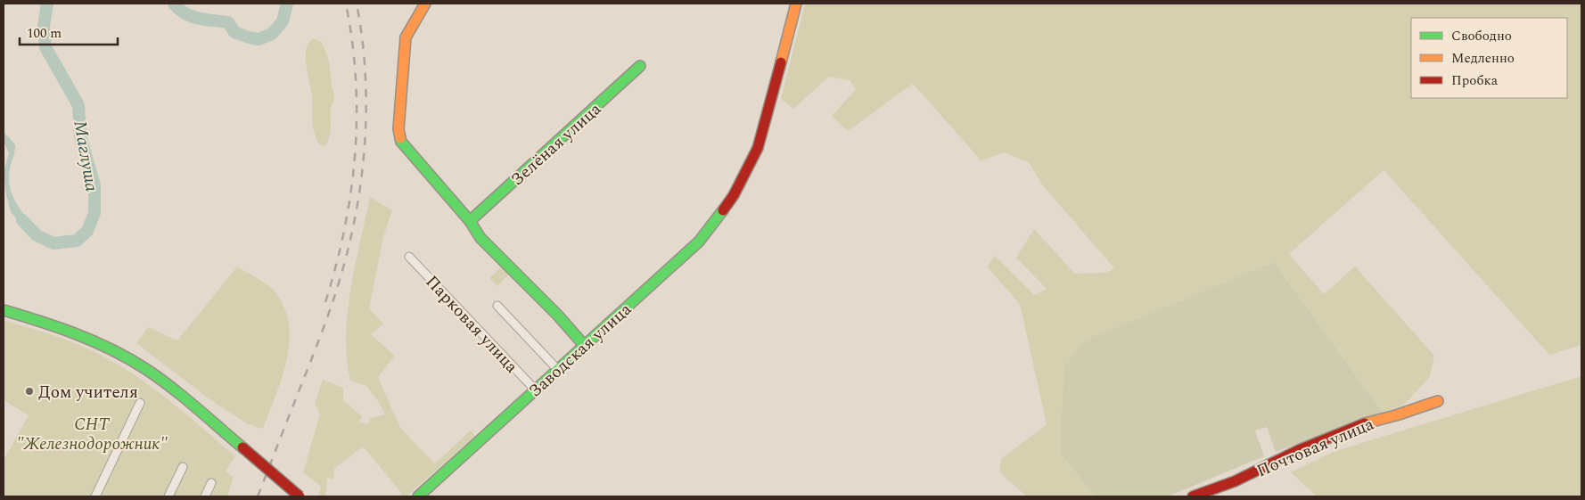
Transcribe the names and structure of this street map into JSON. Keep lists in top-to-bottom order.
{
  "streets": {
    "main road": ["Зелёная улица", "Заводская улица", "Почтовая улица"],
    "street": ["Парковая улица"]
  },
  "crossings": [
    ["Парковая улица", "Заводская улица"]
  ],
  "water": ["Маглуша"],
  "parks": ["СНТ \"Железнодорожник\""],
  "places": ["Дом учителя"],
  "legend": ["Свободно", "Медленно", "Пробка"],
  "scale_bar": "100 m"
}
